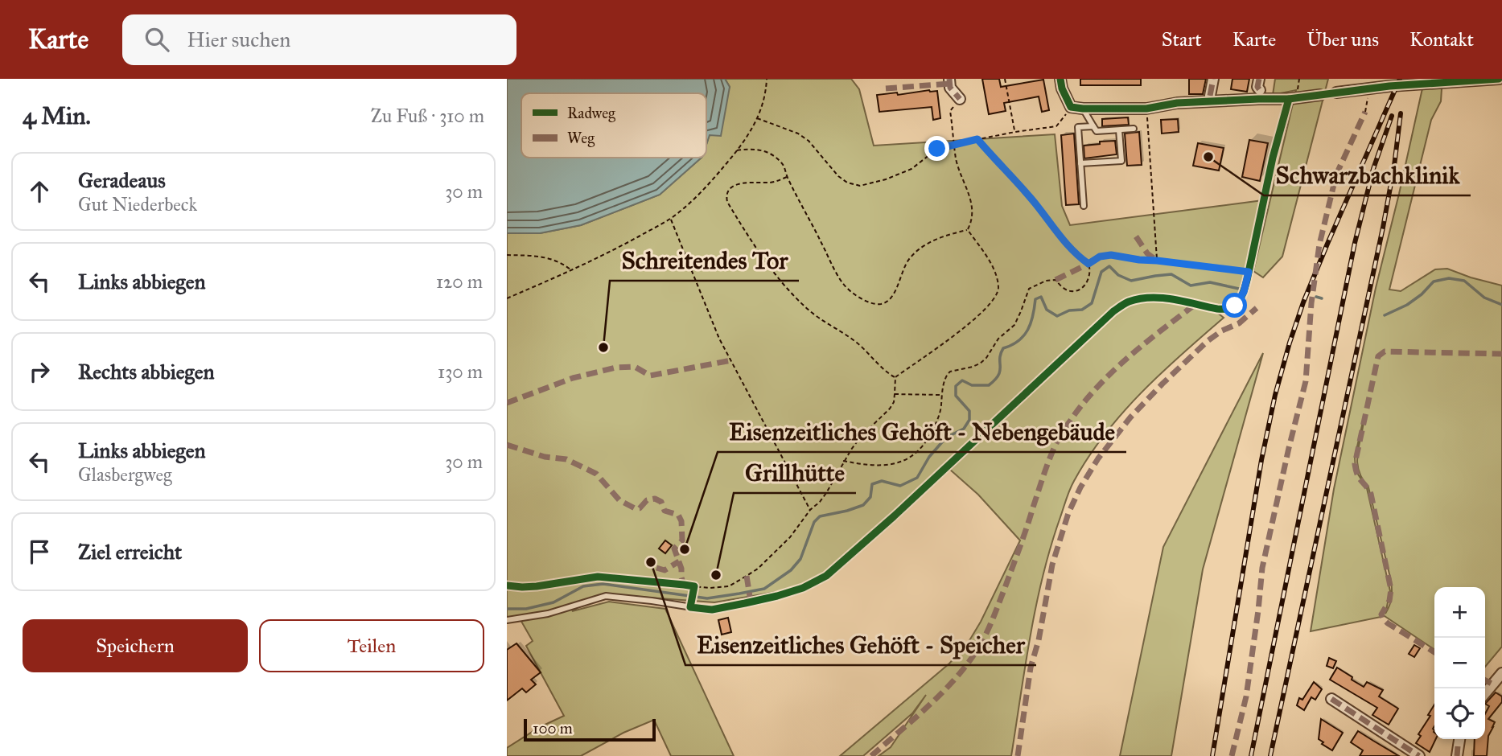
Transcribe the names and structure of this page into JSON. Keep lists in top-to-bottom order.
{
  "places": [
    "Schwarzbachklinik",
    "Schreitendes Tor",
    "Eisenzeitliches Gehöft - Nebengebäude",
    "Eisenzeitliches Gehöft - Speicher",
    "Grillhütte"
  ],
  "legend": ["Radweg", "Weg"],
  "scale_bar": "100 m",
  "page": {
    "header": "Karte",
    "search": "Hier suchen",
    "nav": [
      "Start",
      "Karte",
      "Über uns",
      "Kontakt"
    ],
    "heading": ["4 Min.", "Zu Fuß · 310 m"],
    "list": [
      ["Geradeaus", "Gut Niederbeck", "30 m"],
      ["Links abbiegen", "120 m"],
      ["Rechts abbiegen", "130 m"],
      ["Links abbiegen", "Glasbergweg", "30 m"],
      "Ziel erreicht"
    ],
    "map_buttons": ["+", "−"],
    "buttons": ["Speichern", "Teilen"],
    "scale": "100 m"
  }
}
